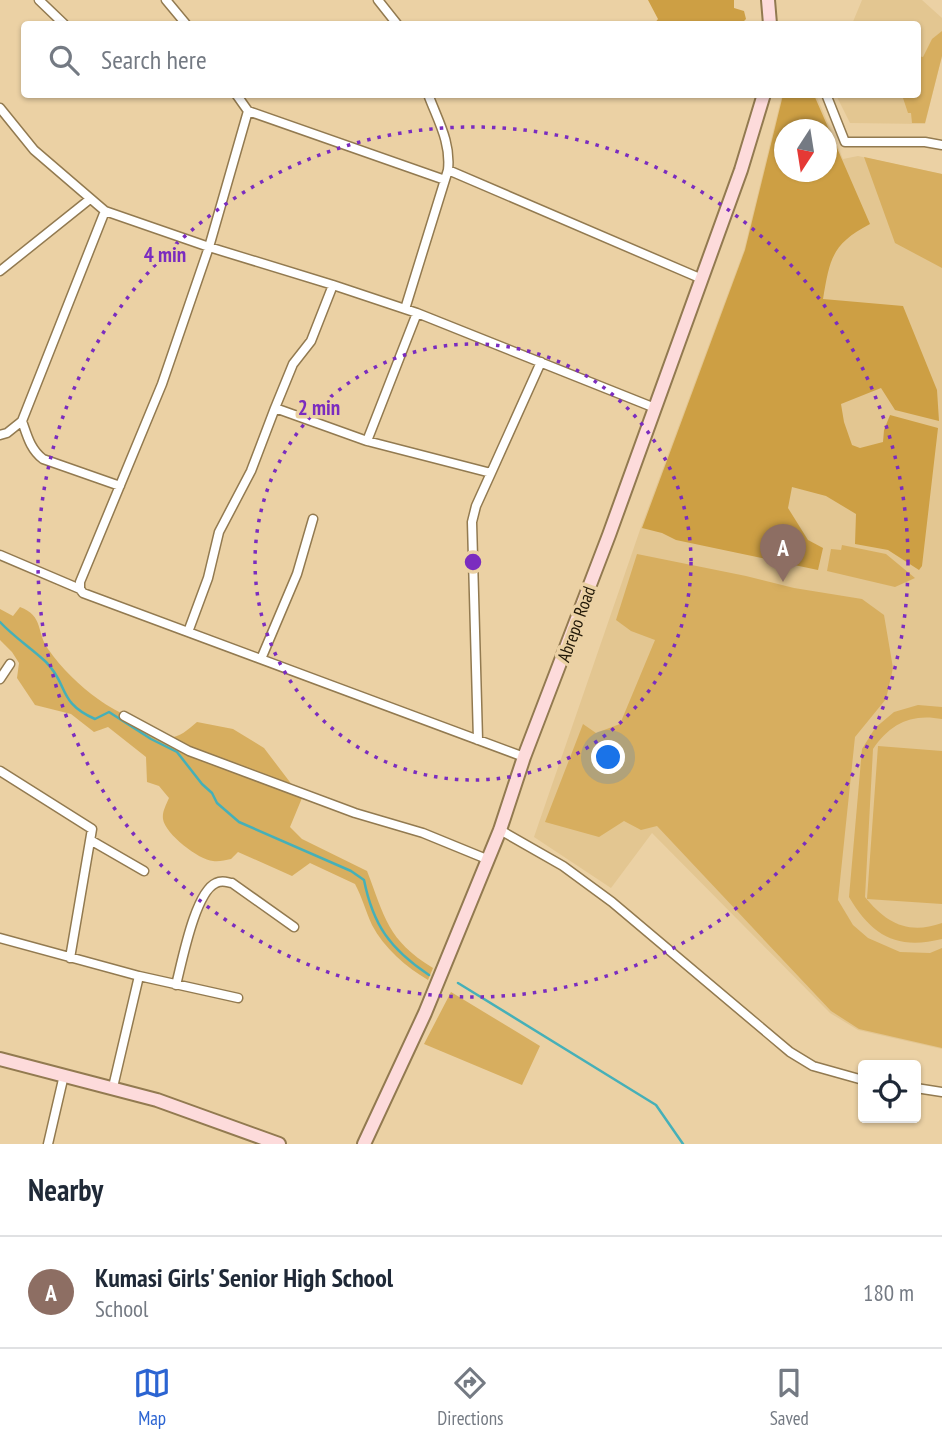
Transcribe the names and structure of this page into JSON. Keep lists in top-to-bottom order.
{
  "streets": {
    "main road": ["Abrepo Road"]
  },
  "north": "bottom",
  "page": {
    "search": "Search here",
    "pins": "A",
    "heading": "Nearby",
    "list": [
      {
        "mark": "A",
        "name": "Kumasi Girls' Senior High School",
        "note": "School",
        "value": "180 m"
      }
    ],
    "nav": ["Map", "Directions", "Saved"]
  },
  "rings": ["4 min", "2 min"]
}
